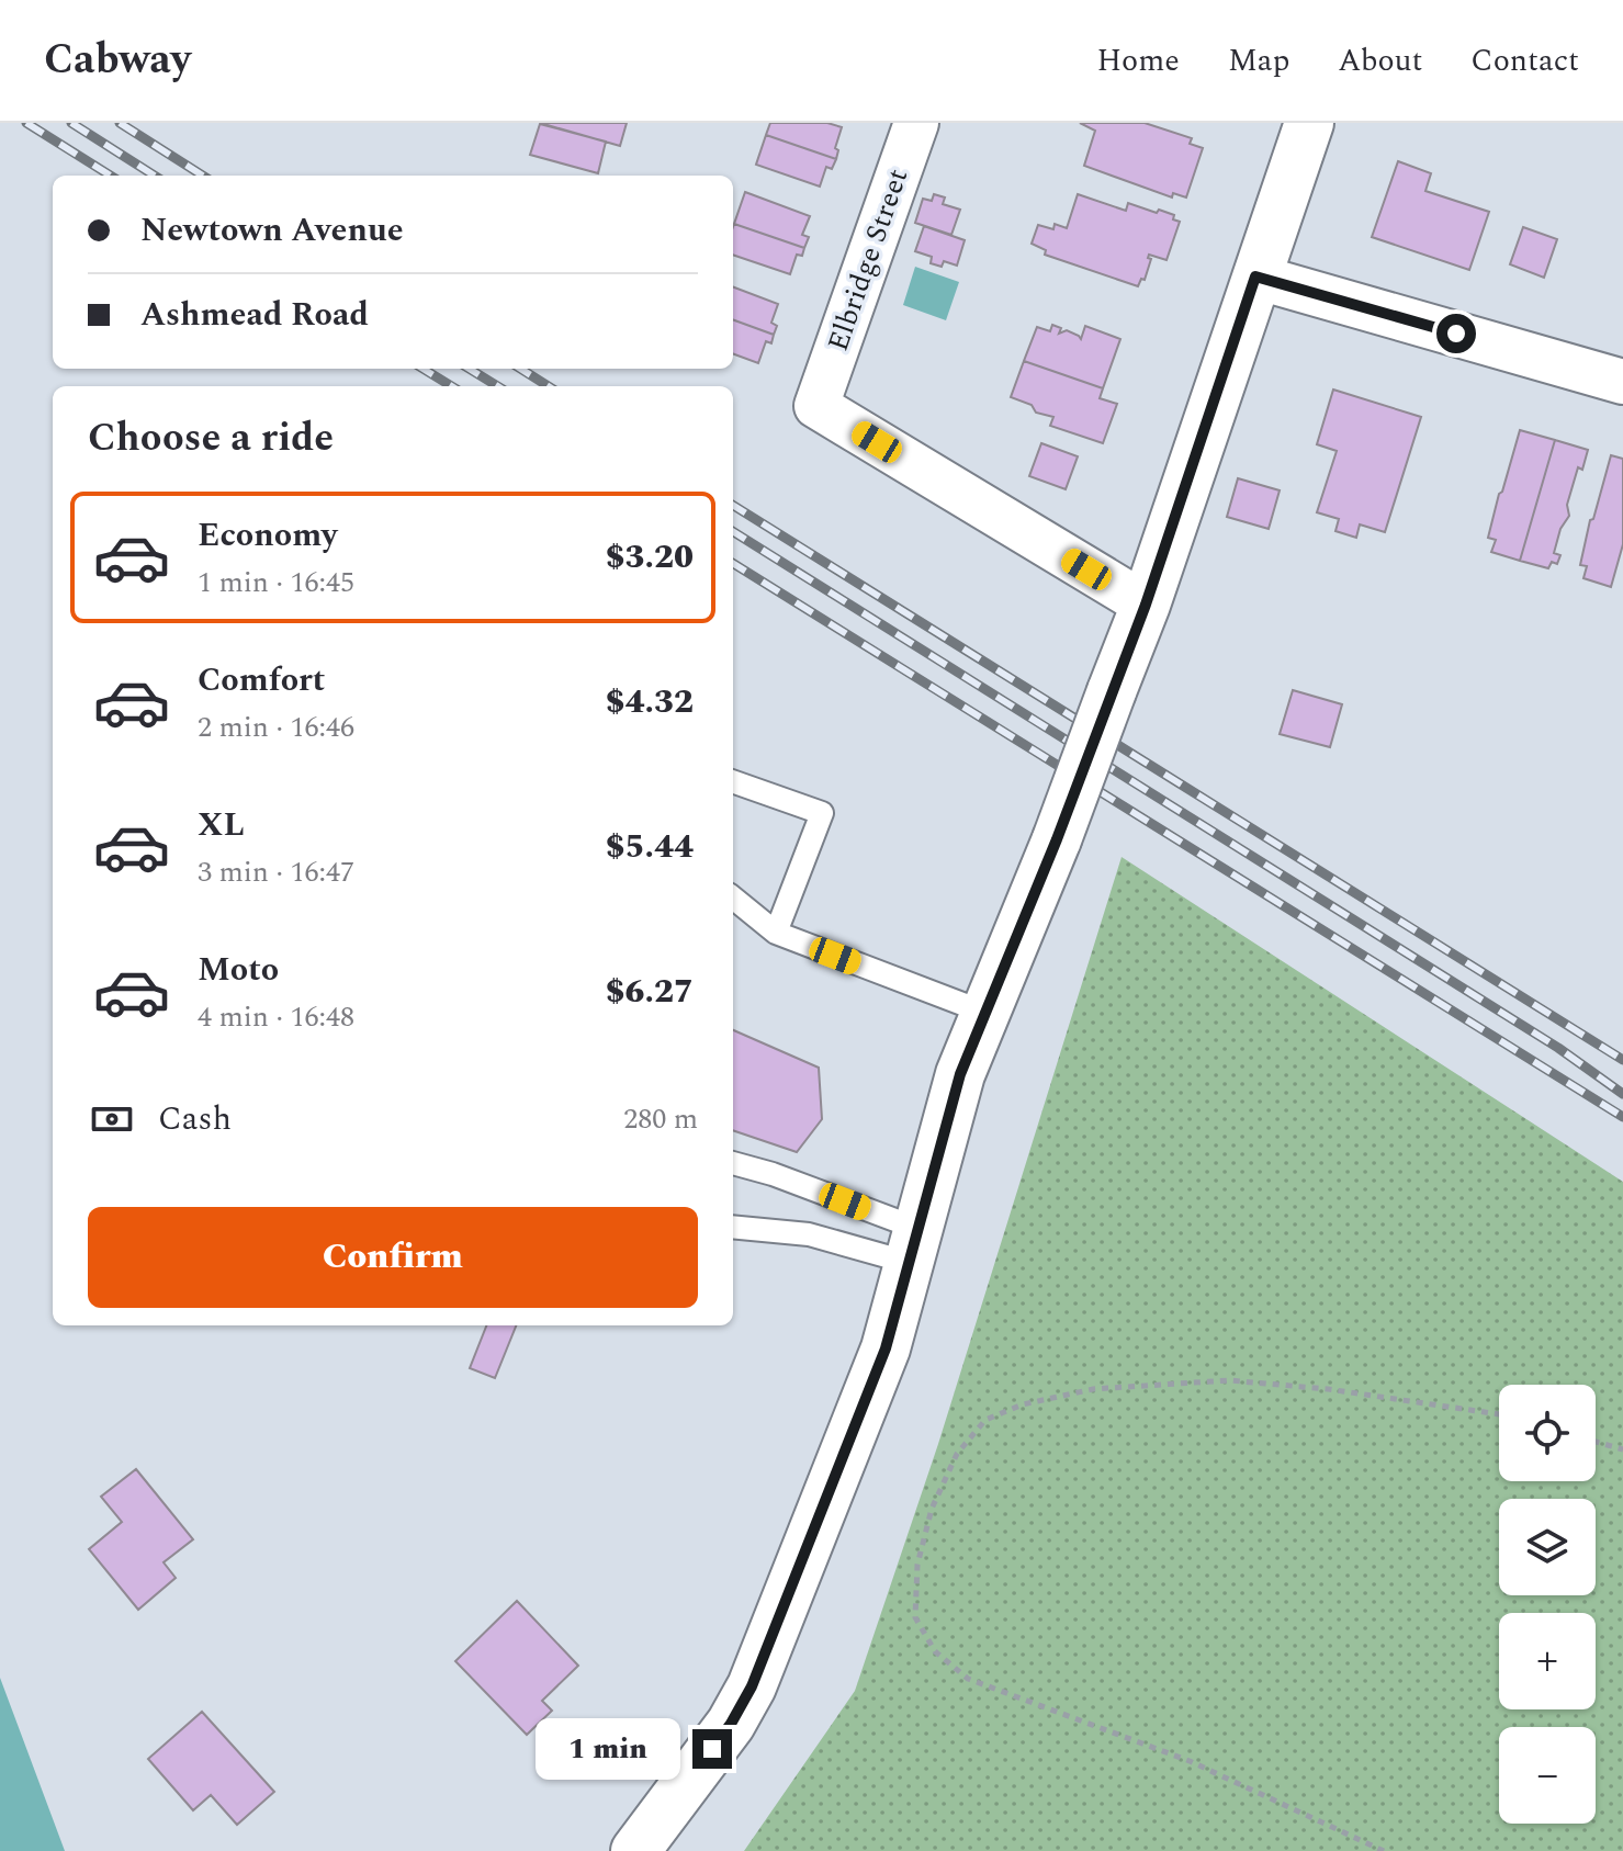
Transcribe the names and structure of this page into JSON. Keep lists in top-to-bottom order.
{
  "streets": {
    "street": ["Elbridge Street"]
  },
  "page": {
    "header": "Cabway",
    "nav": [
      "Home",
      "Map",
      "About",
      "Contact"
    ],
    "banner": ["Newtown Avenue", "Ashmead Road"],
    "heading": "Choose a ride",
    "list": [
      {
        "name": "Economy",
        "note": "1 min · 16:45",
        "value": "$3.20"
      },
      {
        "name": "Comfort",
        "note": "2 min · 16:46",
        "value": "$4.32"
      },
      {
        "name": "XL",
        "note": "3 min · 16:47",
        "value": "$5.44"
      },
      {
        "name": "Moto",
        "note": "4 min · 16:48",
        "value": "$6.27"
      }
    ],
    "pay": ["Cash", "280 m"],
    "buttons": "Confirm",
    "map_buttons": ["+", "−"],
    "bubble": "1 min"
  }
}
